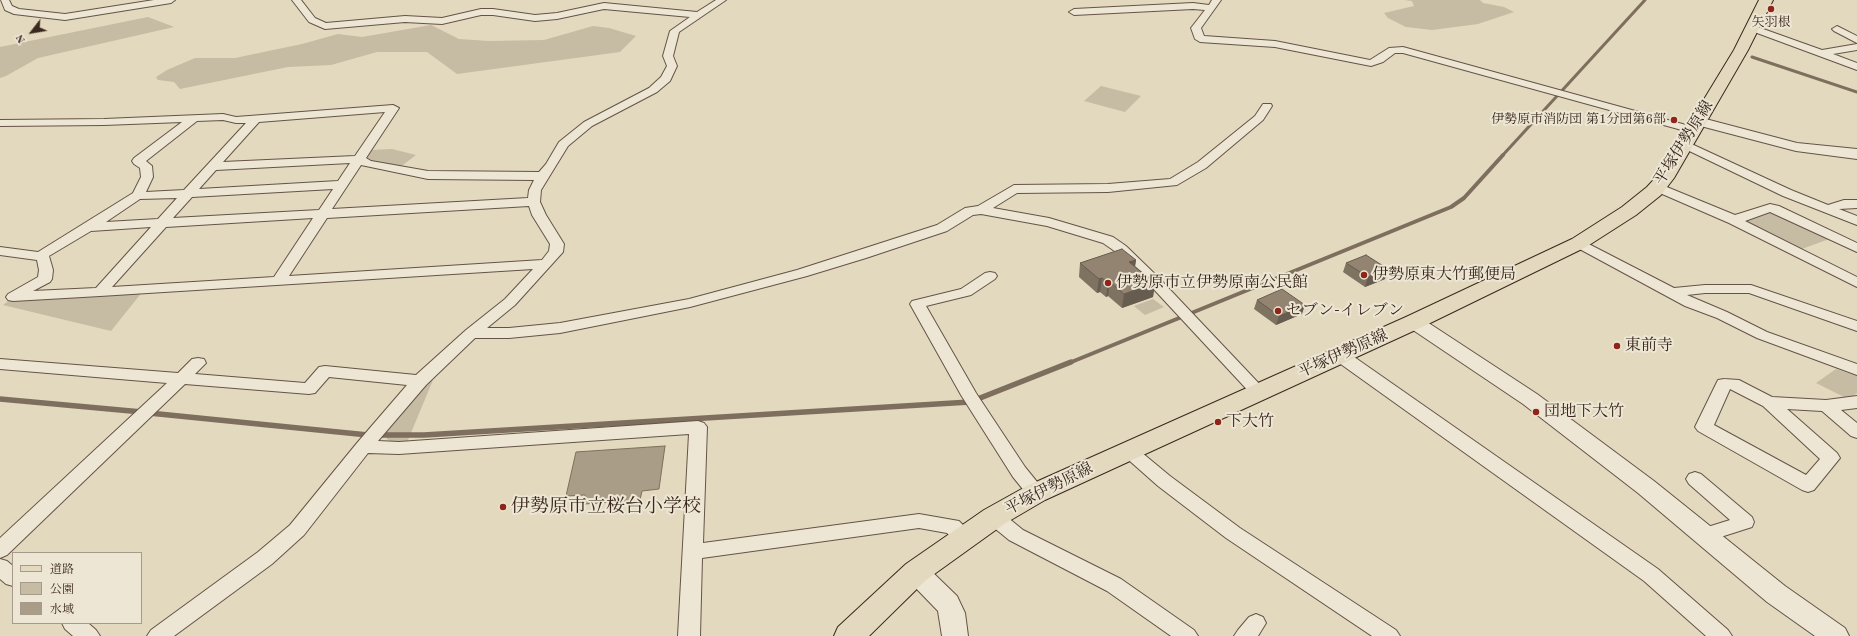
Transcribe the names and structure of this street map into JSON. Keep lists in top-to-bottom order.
{
  "streets": {
    "main road": ["平塚伊勢原線"]
  },
  "places": [
    "矢羽根",
    "伊勢原市消防団 第1分団第6部",
    "伊勢原東大竹郵便局",
    "伊勢原市立伊勢原南公民館",
    "セブン-イレブン",
    "東前寺",
    "団地下大竹",
    "下大竹",
    "伊勢原市立桜台小学校"
  ],
  "legend": ["道路", "公園", "水域"],
  "north": "bottom left"
}
